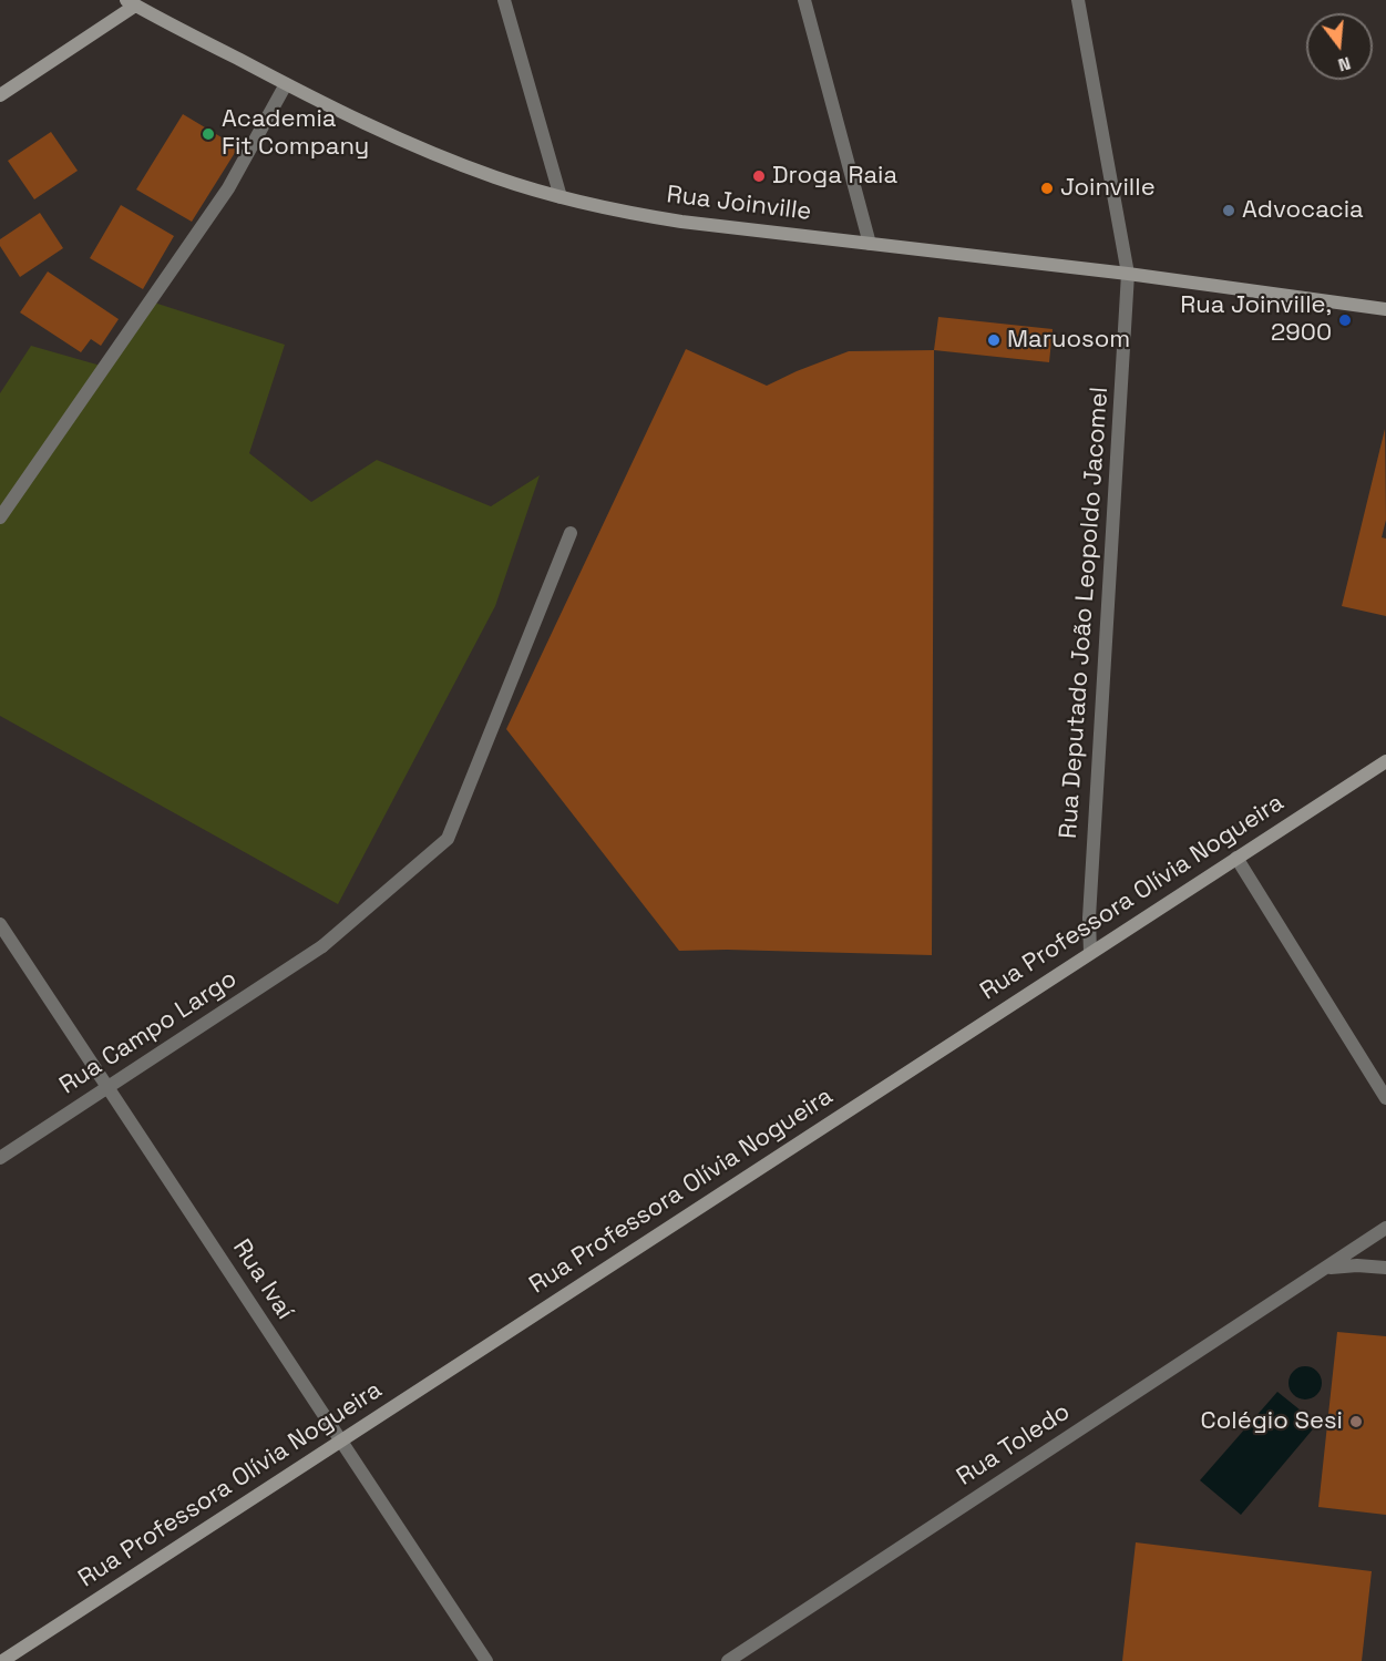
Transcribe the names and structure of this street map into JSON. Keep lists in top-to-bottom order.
{
  "streets": {
    "street": [
      "Rua Joinville",
      "Rua Deputado João Leopoldo Jacomel",
      "Rua Professora Olívia Nogueira",
      "Rua Campo Largo",
      "Rua Ivaí",
      "Rua Toledo"
    ]
  },
  "crossings": [
    ["Rua Joinville", "Rua Deputado João Leopoldo Jacomel"],
    ["Rua Deputado João Leopoldo Jacomel", "Rua Professora Olívia Nogueira"],
    ["Rua Professora Olívia Nogueira", "Rua Ivaí"],
    ["Rua Campo Largo", "Rua Ivaí"]
  ],
  "places": [
    "Academia Fit Company",
    "Droga Raia",
    "Joinville",
    "Advocacia",
    "Rua Joinville, 2900",
    "Maruosom",
    "Colégio Sesi"
  ],
  "north": "bottom"
}
